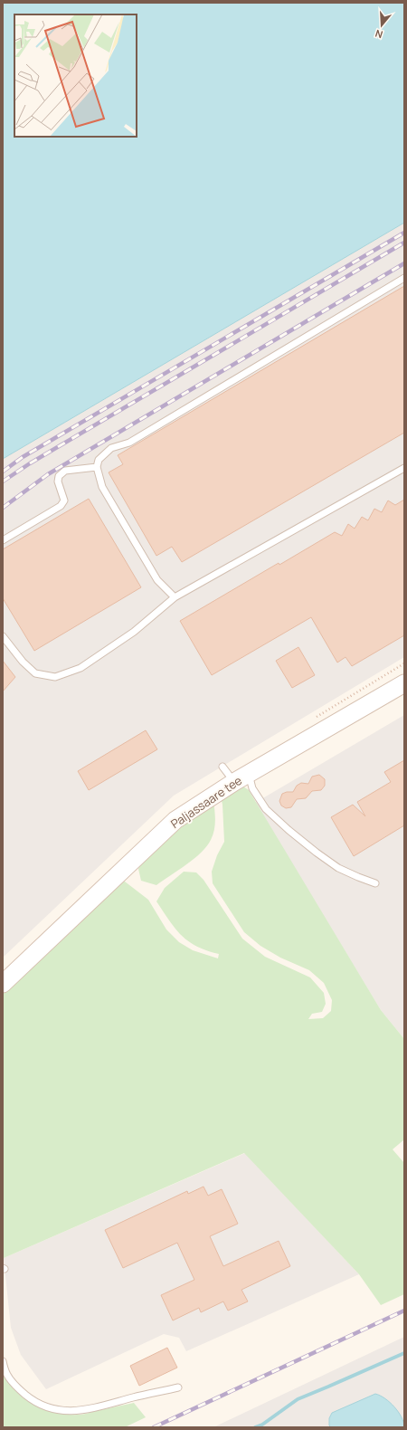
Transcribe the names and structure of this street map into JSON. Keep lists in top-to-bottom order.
{
  "streets": {
    "street": ["Paljassaare tee"]
  },
  "north": "bottom"
}
